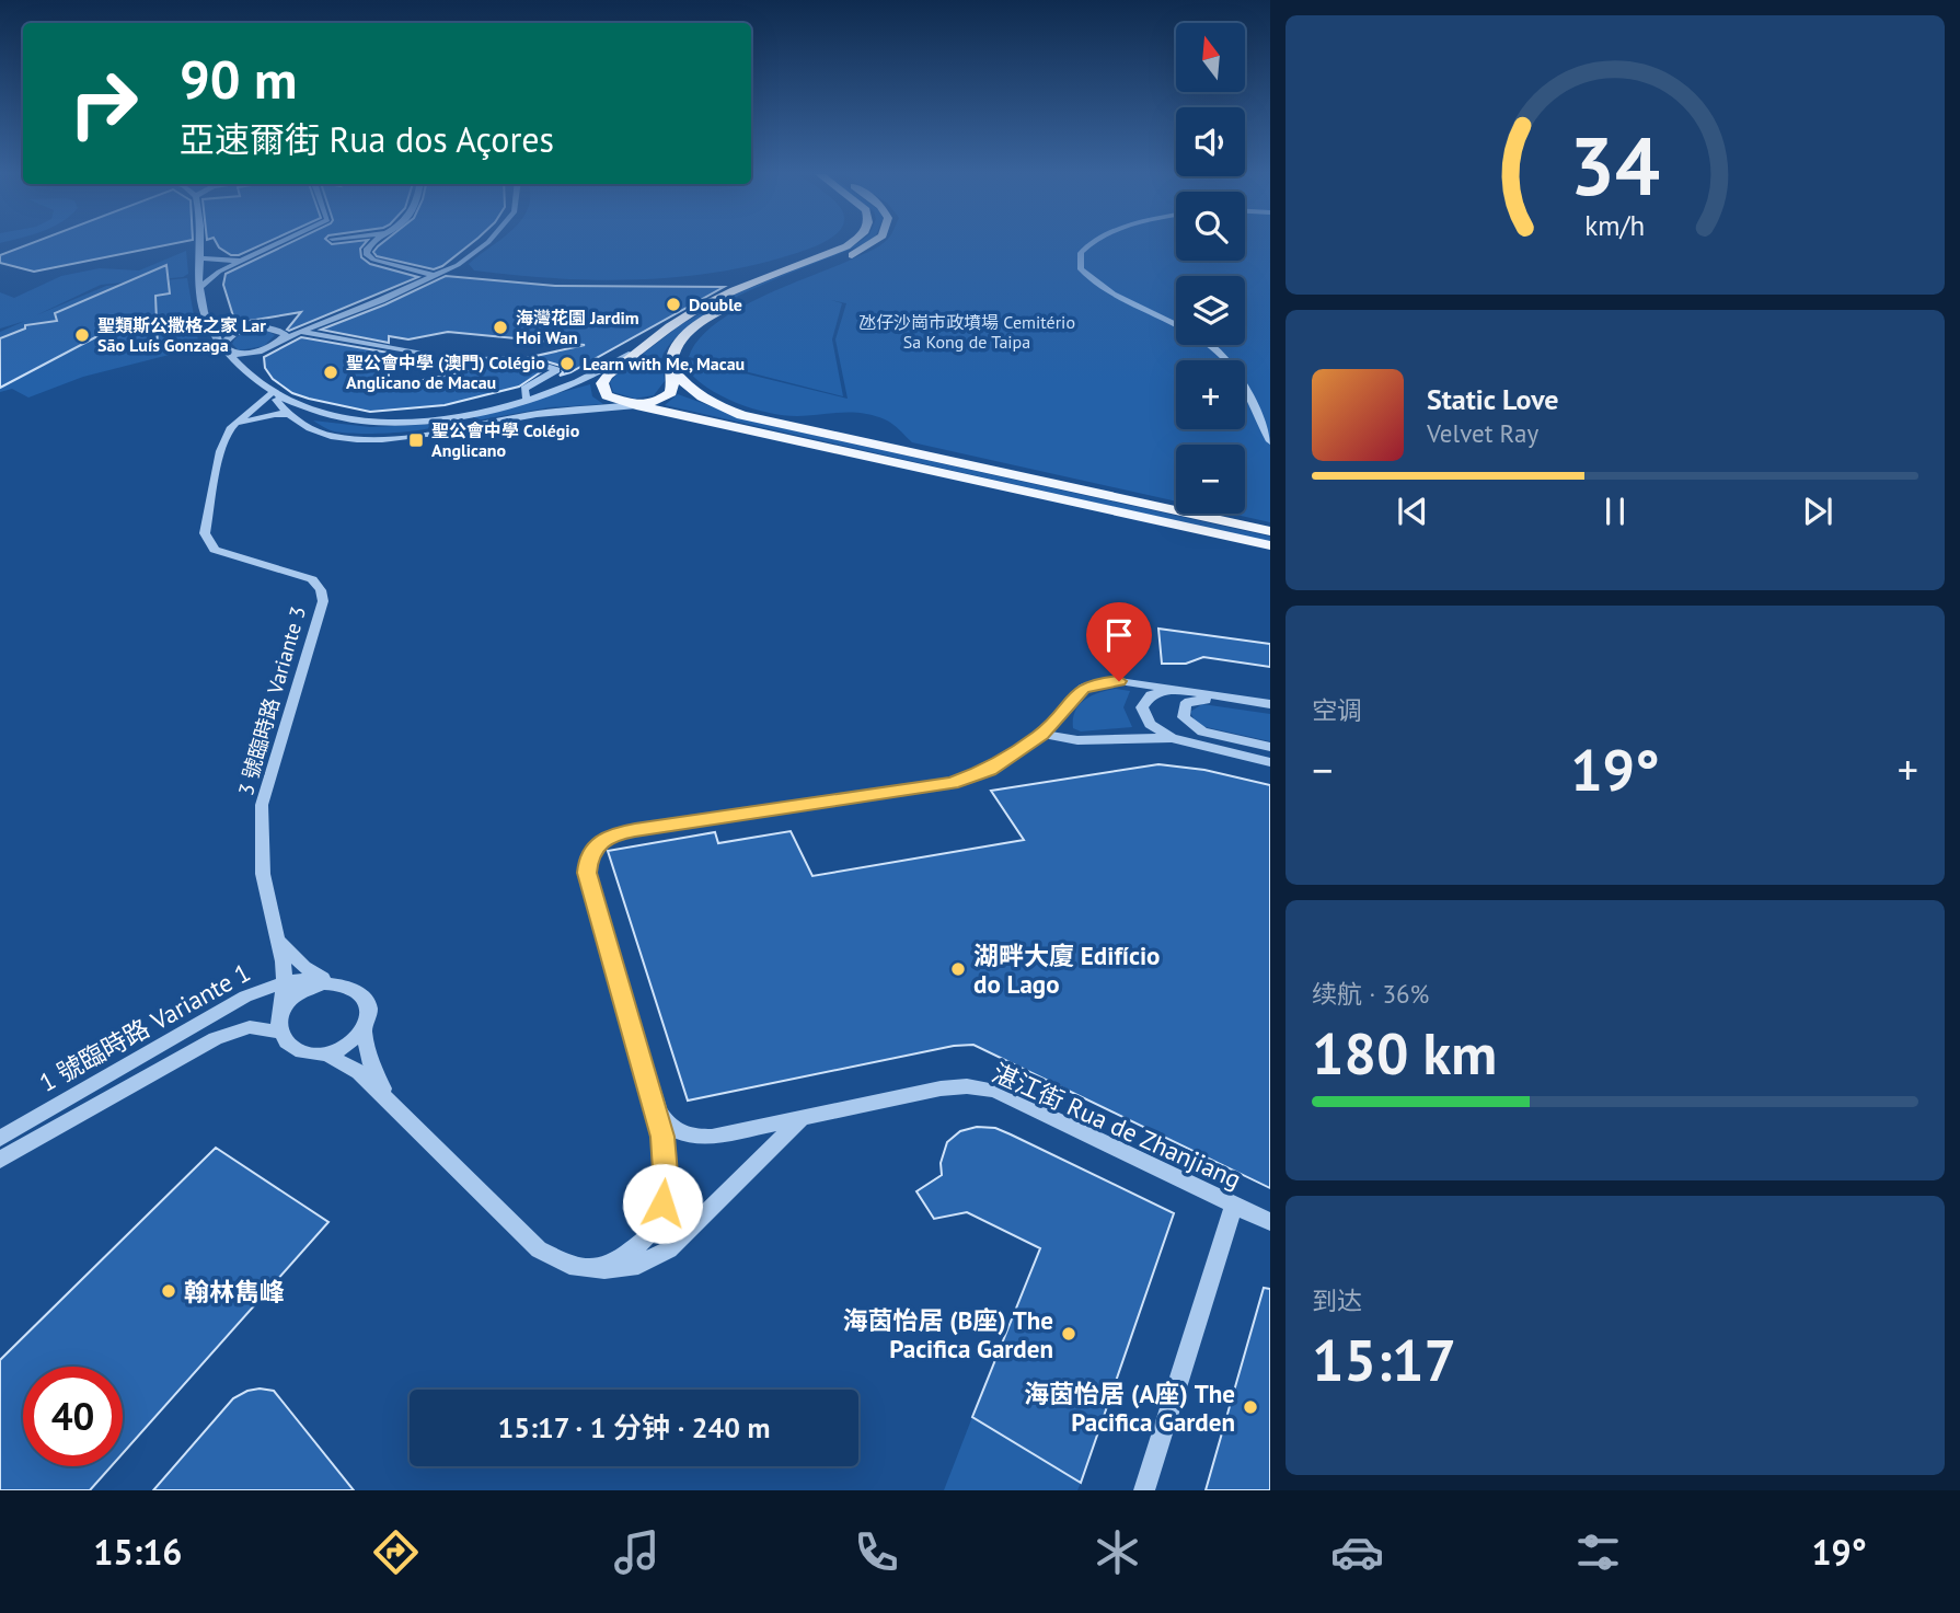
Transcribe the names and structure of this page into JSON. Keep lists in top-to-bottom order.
{
  "streets": {
    "street": ["3 號臨時路 Variante 3", "1 號臨時路 Variante 1", "湛江街 Rua de Zhanjiang"]
  },
  "crossings": [
    ["3 號臨時路 Variante 3", "1 號臨時路 Variante 1"]
  ],
  "parks": ["氹仔沙崗市政墳場 Cemitério Sa Kong de Taipa"],
  "places": {
    "other": [
      "Double",
      "海灣花園 Jardim Hoi Wan",
      "聖類斯公撒格之家 Lar São Luís Gonzaga",
      "Learn with Me, Macau",
      "聖公會中學 (澳門) Colégio Anglicano de Macau",
      "湖畔大廈 Edifício do Lago",
      "翰林雋峰",
      "海茵怡居 (B座) The Pacifica Garden",
      "海茵怡居 (A座) The Pacifica Garden"
    ],
    "transit": ["聖公會中學 Colégio Anglicano"]
  },
  "north": "top",
  "page": {
    "map_buttons": ["+", "−"],
    "turn": ["90 m", "亞速爾街 Rua dos Açores"],
    "song": ["Static Love", "Velvet Ray"],
    "tile": [
      "空调",
      ["续航 · 36%", "180 km"],
      ["到达", "15:17"]
    ],
    "heat": ["−", "19°", "+"],
    "limit": "40",
    "trip": "15:17 · 1 分钟 · 240 m",
    "tabs": ["15:16", "19°"],
    "gauge": ["34", "km/h"]
  }
}
